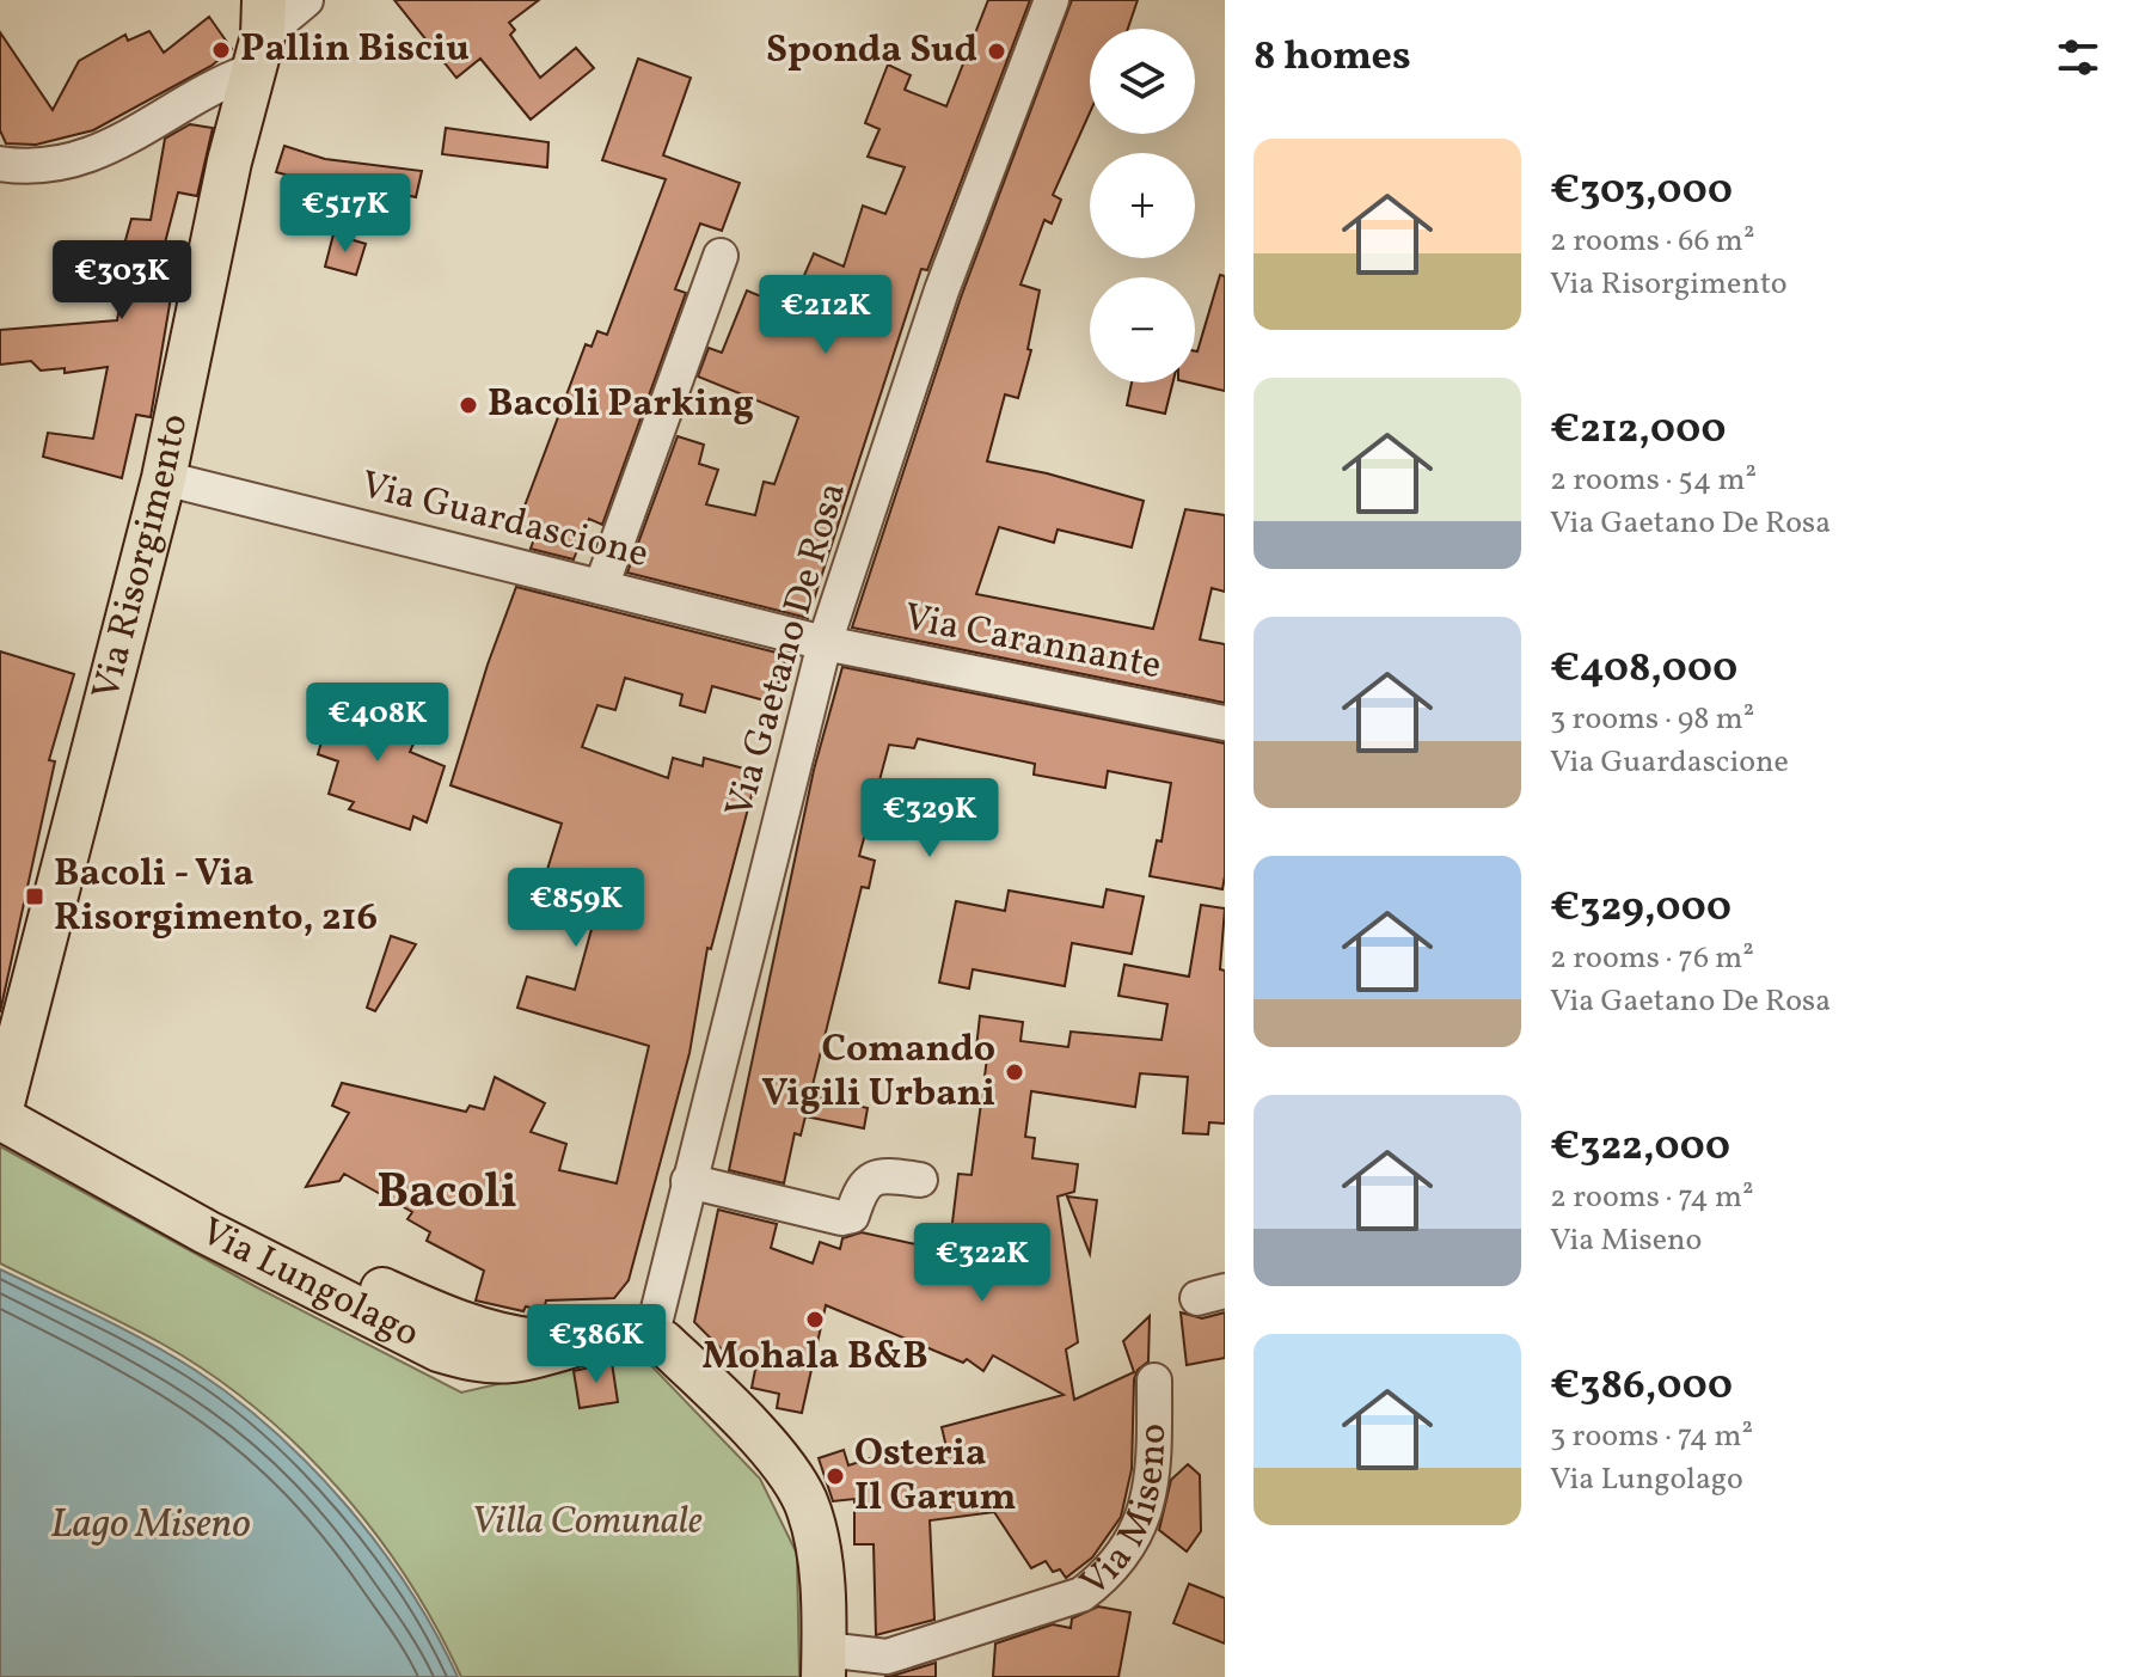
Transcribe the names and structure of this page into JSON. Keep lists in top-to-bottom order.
{
  "streets": {
    "main road": ["Via Risorgimento", "Via Lungolago", "Via Miseno"],
    "street": ["Via Guardascione", "Via Carannante", "Via Gaetano De Rosa"]
  },
  "crossings": [
    ["Via Guardascione", "Via Risorgimento"],
    ["Via Guardascione", "Via Carannante"],
    ["Via Guardascione", "Via Gaetano De Rosa"],
    ["Via Risorgimento", "Via Lungolago"],
    ["Via Carannante", "Via Gaetano De Rosa"],
    ["Via Gaetano De Rosa", "Via Lungolago"],
    ["Via Gaetano De Rosa", "Via Miseno"],
    ["Via Lungolago", "Via Miseno"]
  ],
  "districts": ["Bacoli"],
  "water": ["Lago Miseno"],
  "parks": ["Villa Comunale"],
  "places": {
    "other": [
      "Pallin Bisciu",
      "Sponda Sud",
      "Bacoli Parking",
      "Comando Vigili Urbani",
      "Mohala B&B",
      "Osteria Il Garum"
    ],
    "transit": ["Bacoli - Via Risorgimento, 216"]
  },
  "page": {
    "heading": "8 homes",
    "map_buttons": ["+", "−"],
    "list": [
      {
        "name": "€303,000",
        "note": "2 rooms · 66 m² · Via Risorgimento"
      },
      {
        "name": "€212,000",
        "note": "2 rooms · 54 m² · Via Gaetano De Rosa"
      },
      {
        "name": "€408,000",
        "note": "3 rooms · 98 m² · Via Guardascione"
      },
      {
        "name": "€329,000",
        "note": "2 rooms · 76 m² · Via Gaetano De Rosa"
      },
      {
        "name": "€322,000",
        "note": "2 rooms · 74 m² · Via Miseno"
      },
      {
        "name": "€386,000",
        "note": "3 rooms · 74 m² · Via Lungolago"
      }
    ],
    "price": [
      "€517K",
      "€303K",
      "€212K",
      "€408K",
      "€329K",
      "€859K",
      "€322K",
      "€386K"
    ]
  }
}
